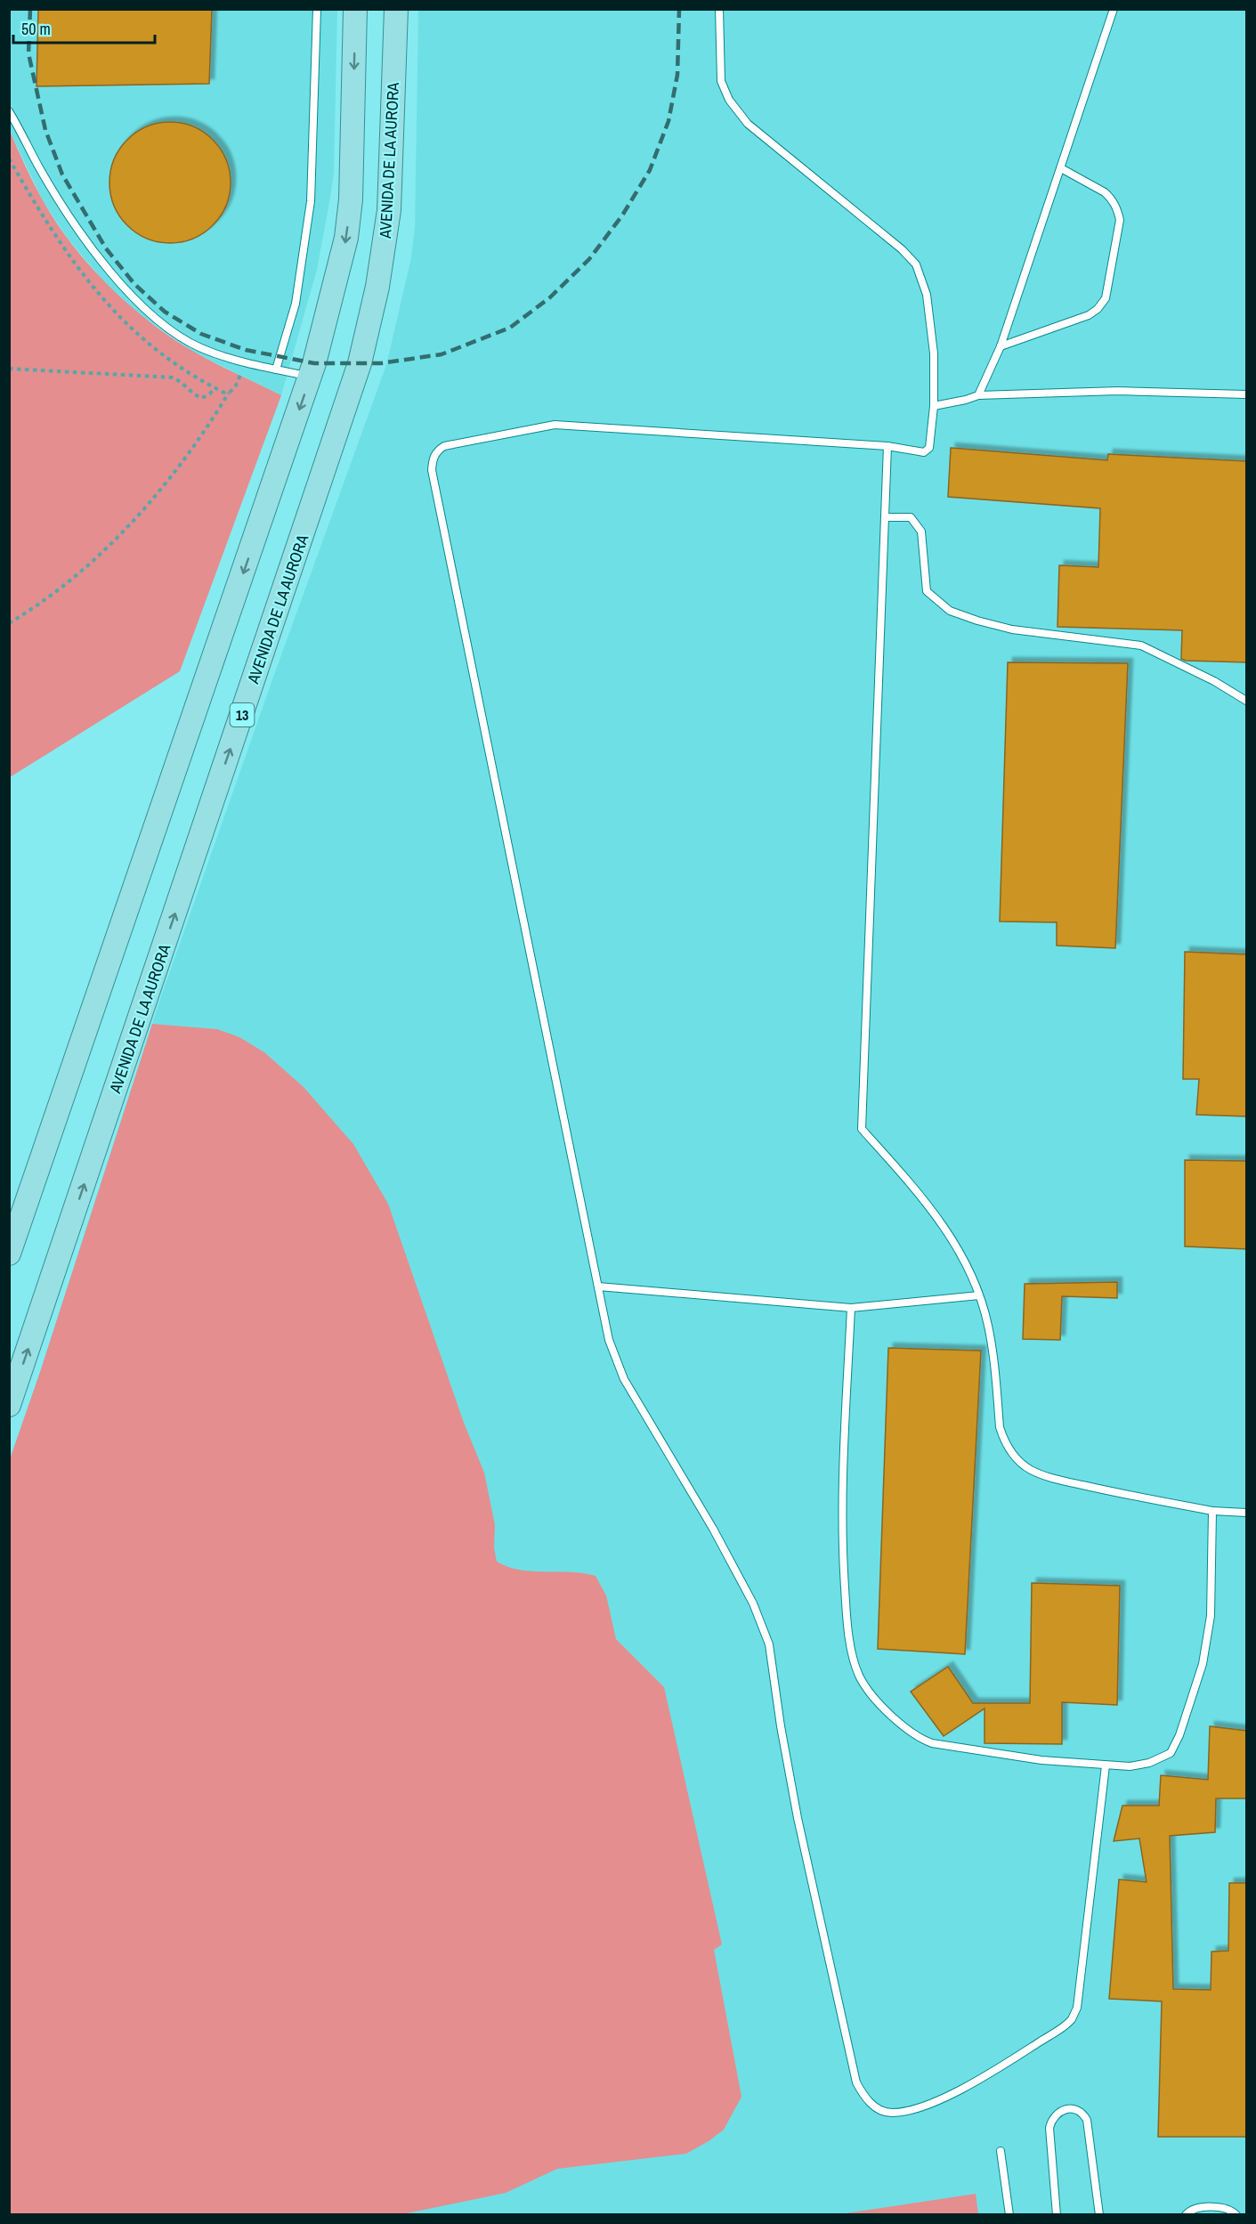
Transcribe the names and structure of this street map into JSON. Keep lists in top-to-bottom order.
{
  "streets": {
    "main road": ["AVENIDA DE LA AURORA", "13"]
  },
  "scale_bar": "50 m"
}
